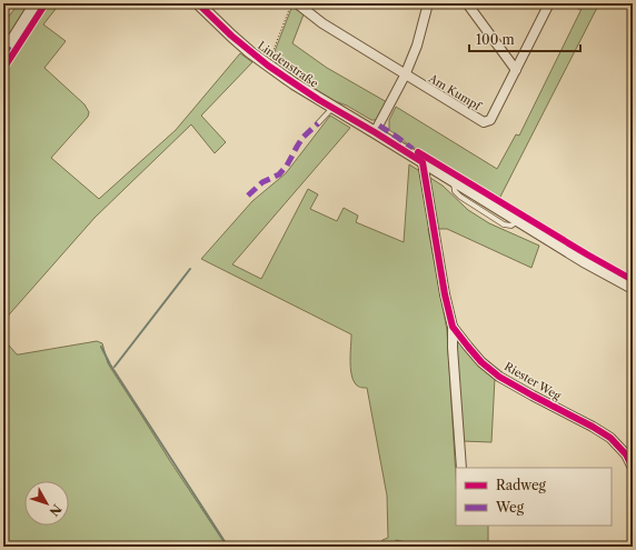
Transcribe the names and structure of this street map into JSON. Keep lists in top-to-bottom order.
{
  "streets": {
    "street": ["Lindenstraße", "Am Kumpf", "Riester Weg"]
  },
  "crossings": [
    ["Lindenstraße", "Riester Weg"]
  ],
  "legend": ["Radweg", "Weg"],
  "scale_bar": "100 m",
  "north": "bottom right"
}
